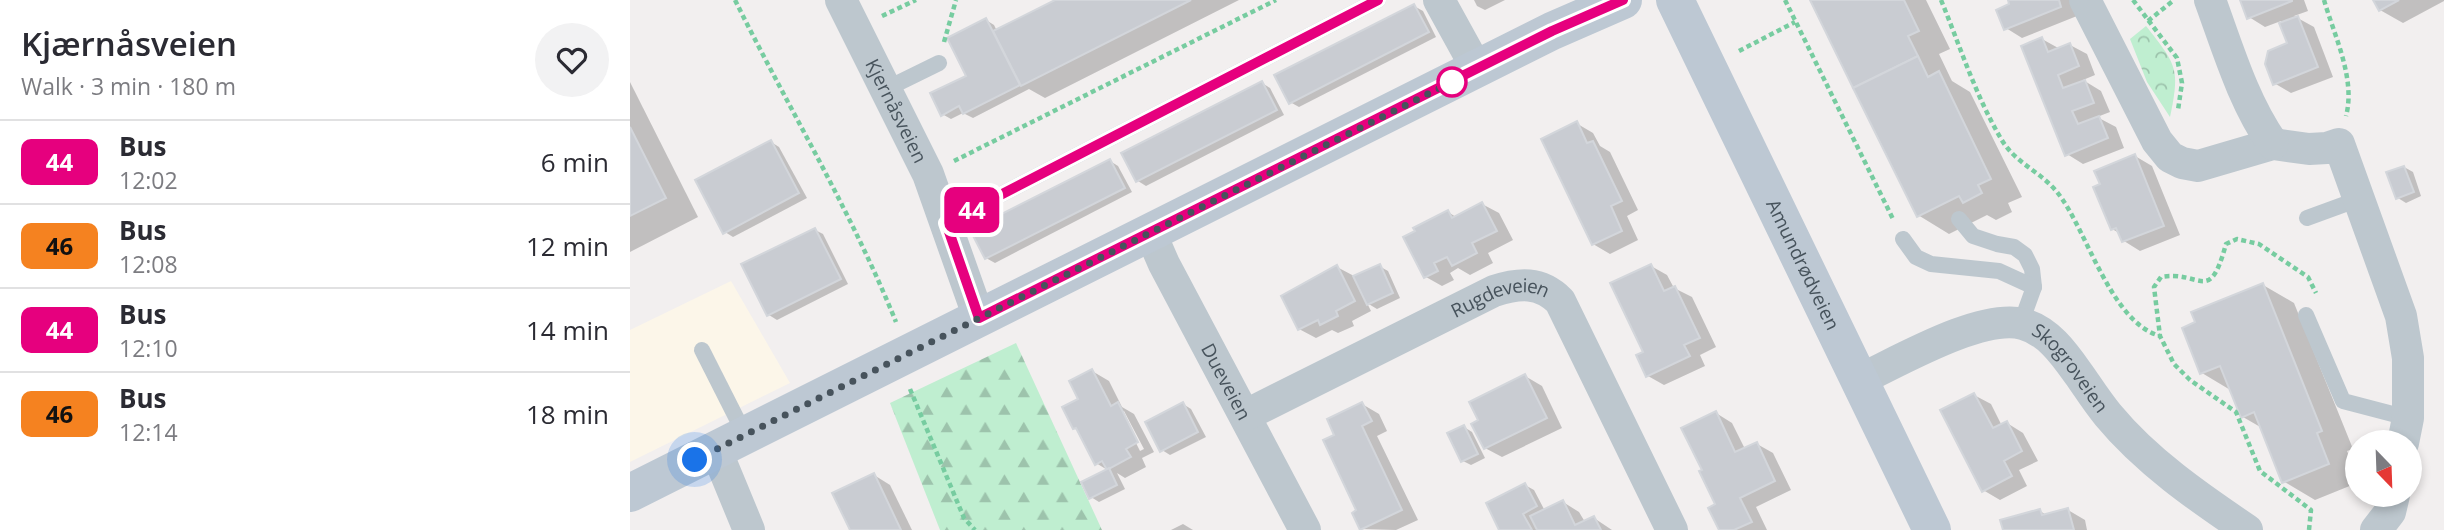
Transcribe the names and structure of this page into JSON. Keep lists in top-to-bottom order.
{
  "streets": {
    "main road": ["Amundrødveien"],
    "street": [
      "Kjernåsveien",
      "Rugdeveien",
      "Skogroveien",
      "Dueveien"
    ]
  },
  "crossings": [
    ["Amundrødveien", "Skogroveien"],
    ["Rugdeveien", "Dueveien"]
  ],
  "lines": ["bus line 44"],
  "north": "bottom right",
  "page": {
    "heading": ["Kjærnåsveien", "Walk · 3 min · 180 m"],
    "on_map": "44",
    "list": [
      {
        "mark": "44",
        "name": "Bus",
        "note": "12:02",
        "value": "6 min"
      },
      {
        "mark": "46",
        "name": "Bus",
        "note": "12:08",
        "value": "12 min"
      },
      {
        "mark": "44",
        "name": "Bus",
        "note": "12:10",
        "value": "14 min"
      },
      {
        "mark": "46",
        "name": "Bus",
        "note": "12:14",
        "value": "18 min"
      }
    ]
  }
}
